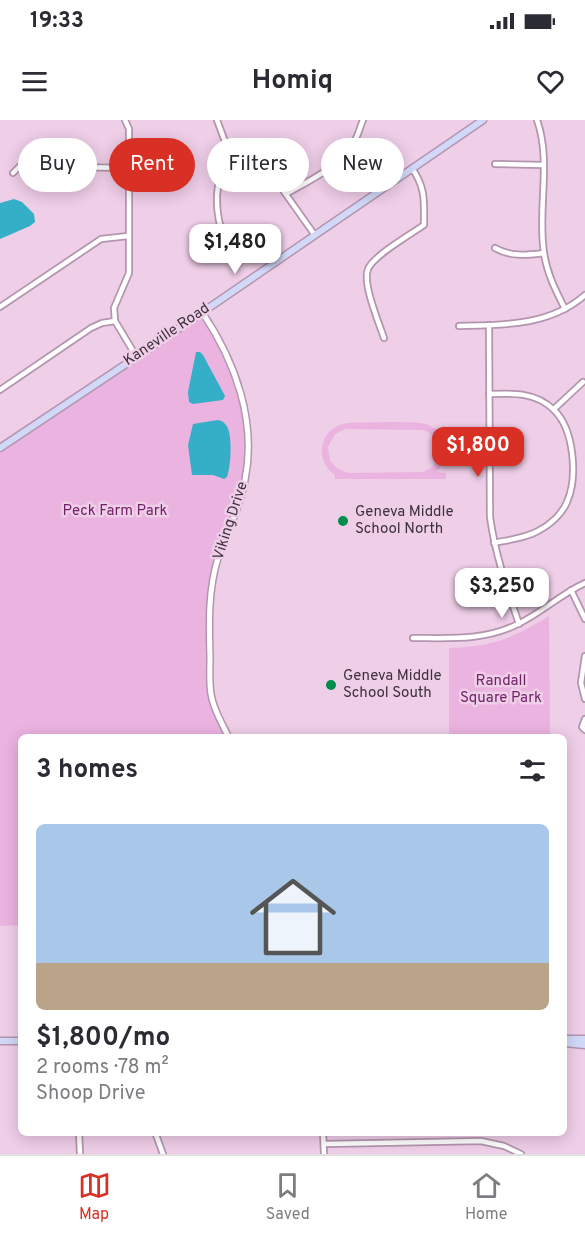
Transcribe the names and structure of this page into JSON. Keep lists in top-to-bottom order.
{
  "streets": {
    "main road": ["Kaneville Road"],
    "street": ["Viking Drive"]
  },
  "crossings": [
    ["Kaneville Road", "Viking Drive"]
  ],
  "parks": ["Peck Farm Park", "Randall Square Park"],
  "places": ["Geneva Middle School North", "Geneva Middle School South"],
  "page": {
    "status": "19:33",
    "header": "Homiq",
    "chip": [
      "Buy",
      "Rent",
      "Filters",
      "New"
    ],
    "price": ["$1,480", "$1,800", "$3,250"],
    "heading": "3 homes",
    "list": [
      {
        "name": "$1,800/mo",
        "note": "2 rooms · 78 m² · Shoop Drive"
      }
    ],
    "tabs": ["Map", "Saved", "Home"]
  }
}
